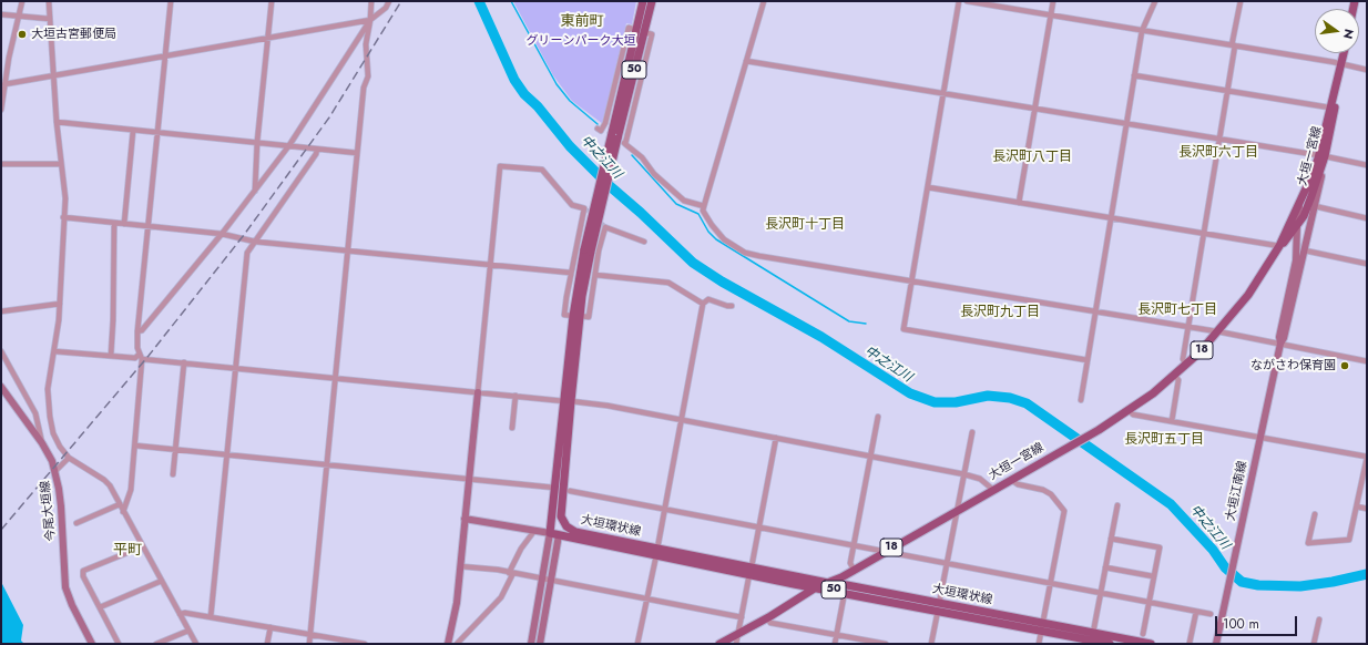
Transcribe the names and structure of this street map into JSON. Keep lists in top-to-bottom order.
{
  "streets": {
    "main road": [
      "50",
      "大垣一宮線",
      "18",
      "大垣江南線",
      "今尾大垣線",
      "大垣環状線"
    ]
  },
  "crossings": [
    ["50", "大垣環状線"],
    ["大垣一宮線", "大垣江南線"],
    ["大垣一宮線", "大垣環状線"]
  ],
  "districts": [
    "東前町",
    "長沢町六丁目",
    "長沢町八丁目",
    "長沢町十丁目",
    "長沢町七丁目",
    "長沢町九丁目",
    "長沢町五丁目",
    "平町"
  ],
  "water": ["中之江川"],
  "parks": ["グリーンパーク大垣"],
  "places": ["大垣古宮郵便局", "ながさわ保育園"],
  "scale_bar": "100 m",
  "north": "right"
}
